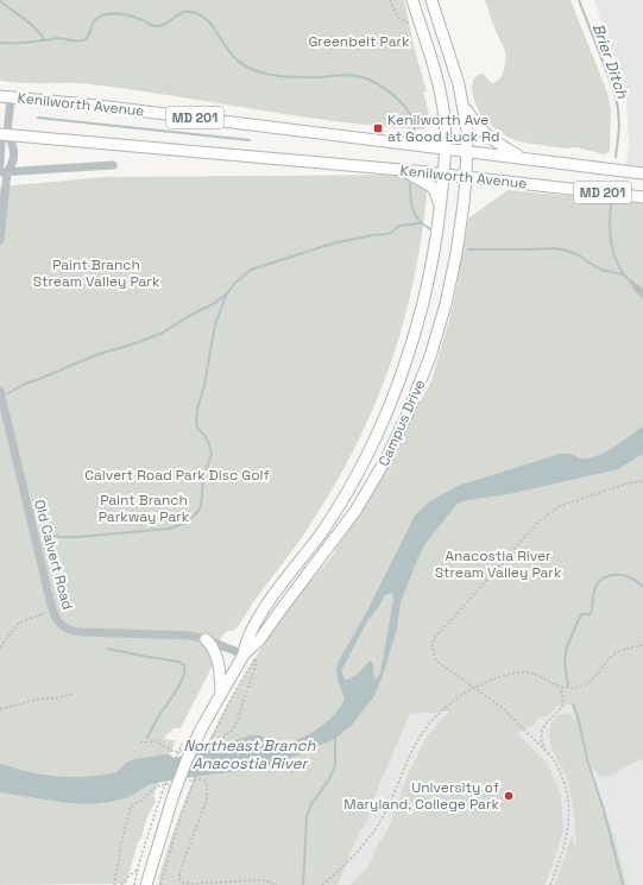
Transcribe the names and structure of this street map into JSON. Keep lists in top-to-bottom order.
{
  "streets": {
    "main road": ["Kenilworth Avenue", "MD 201", "Campus Drive"],
    "street": ["Old Calvert Road"]
  },
  "crossings": [
    ["Kenilworth Avenue", "Campus Drive"],
    ["Campus Drive", "Old Calvert Road"]
  ],
  "water": ["Brier Ditch", "Northeast Branch Anacostia River"],
  "parks": [
    "Greenbelt Park",
    "Paint Branch Stream Valley Park",
    "Calvert Road Park Disc Golf",
    "Paint Branch Parkway Park",
    "Anacostia River Stream Valley Park"
  ],
  "places": {
    "transit": ["Kenilworth Ave at Good Luck Rd"],
    "other": ["University of Maryland, College Park"]
  }
}
